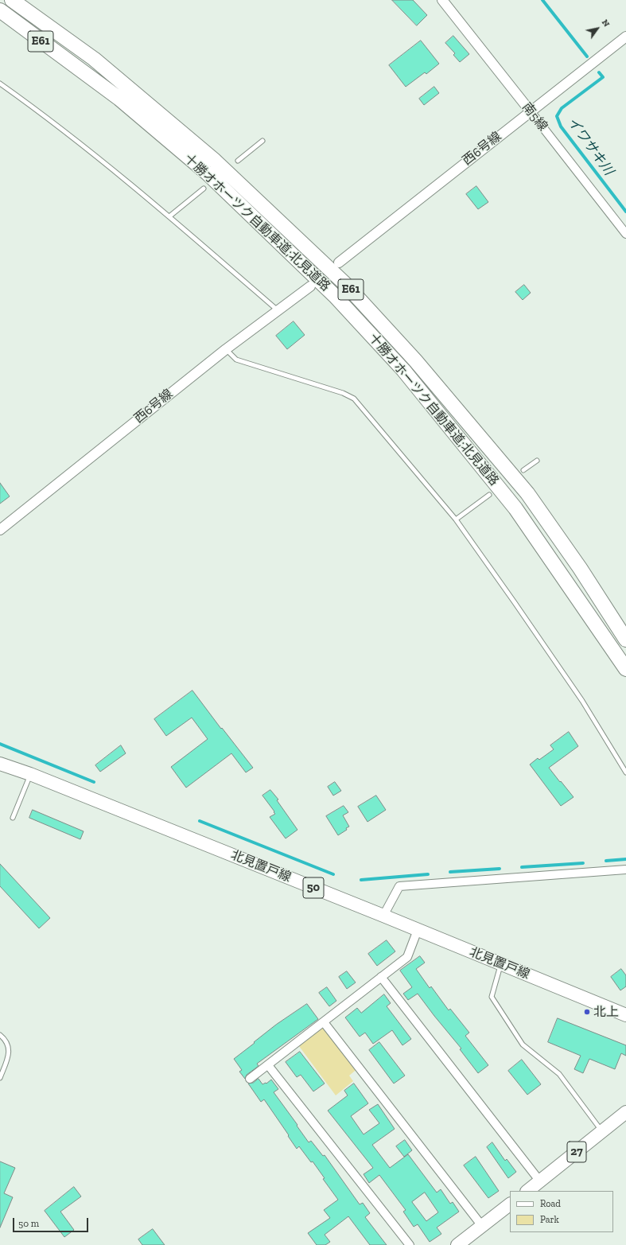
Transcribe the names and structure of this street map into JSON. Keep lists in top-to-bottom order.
{
  "streets": {
    "highway": ["E61", "十勝オホーツク自動車道;北見道路"],
    "main road": ["北見置戸線", "50", "27"],
    "street": ["南5線", "西6号線"]
  },
  "crossings": [
    ["南5線", "西6号線"]
  ],
  "water": ["イワサキ川"],
  "places": ["北上"],
  "legend": ["Road", "Park"],
  "scale_bar": "50 m",
  "north": "top right"
}
